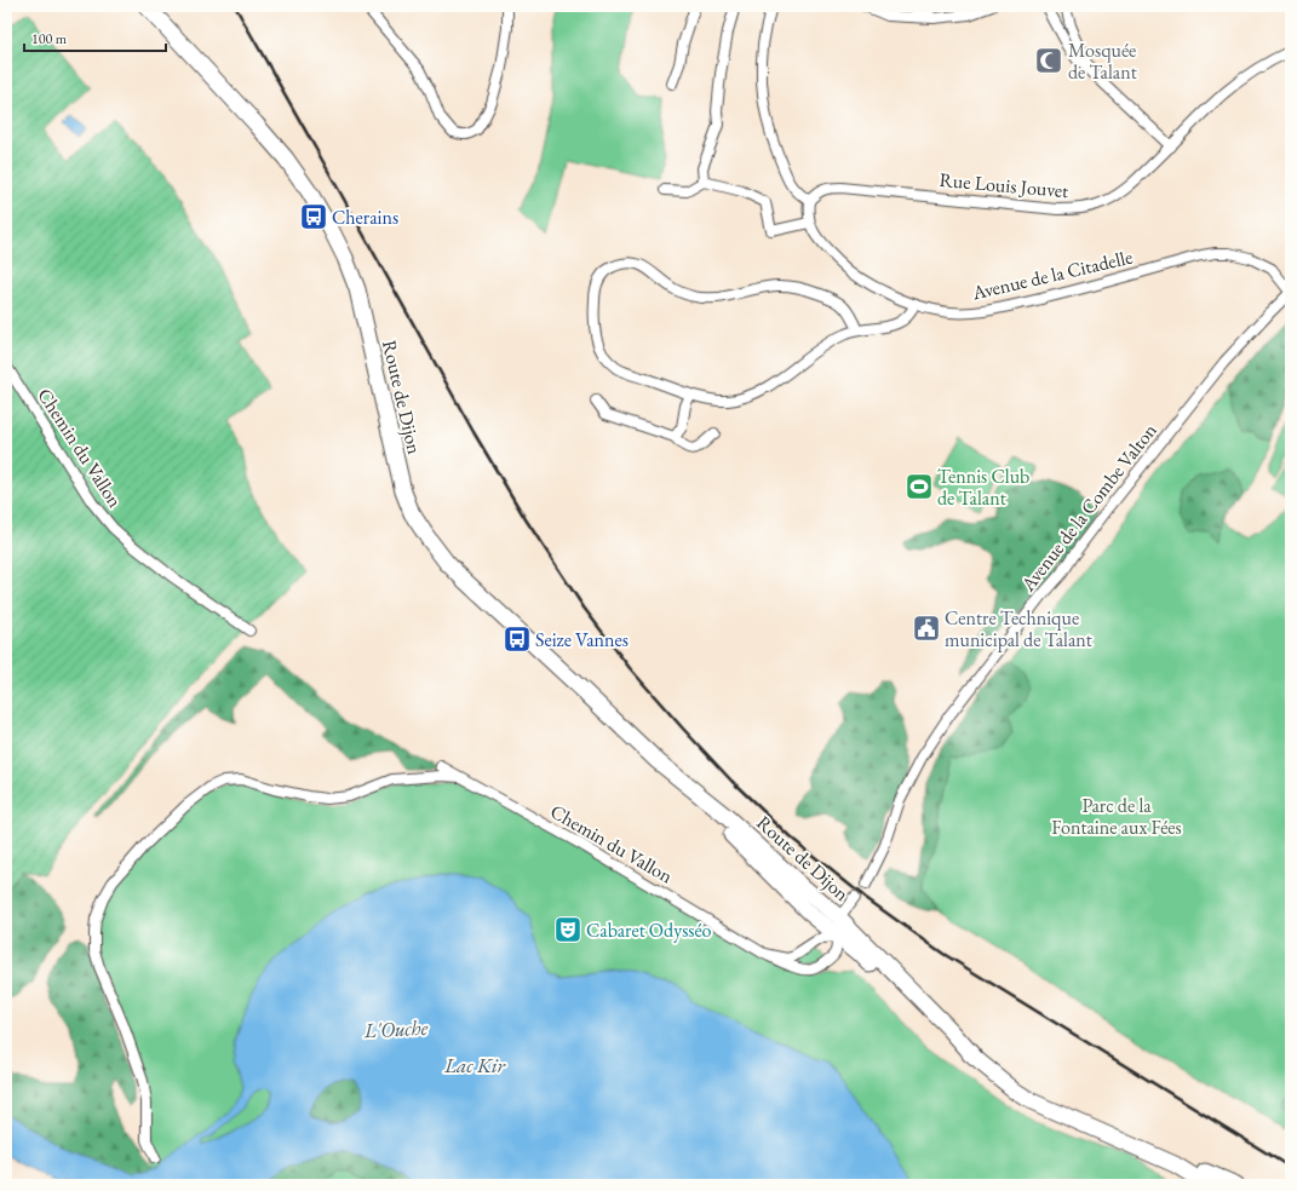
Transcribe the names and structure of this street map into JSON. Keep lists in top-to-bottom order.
{
  "streets": {
    "main road": ["Route de Dijon"],
    "street": [
      "Rue Louis Jouvet",
      "Avenue de la Citadelle",
      "Chemin du Vallon",
      "Avenue de la Combe Valton"
    ]
  },
  "crossings": [
    ["Avenue de la Citadelle", "Avenue de la Combe Valton"],
    ["Route de Dijon", "Chemin du Vallon"]
  ],
  "water": ["L'Ouche", "Lac Kir"],
  "parks": ["Parc de la Fontaine aux Fées"],
  "places": {
    "mosque": ["Mosquée de Talant"],
    "bus stop": ["Cherains", "Seize Vannes"],
    "sports": ["Tennis Club de Talant"],
    "public building": ["Centre Technique municipal de Talant"],
    "theatre": ["Cabaret Odysséo"]
  },
  "scale_bar": "100 m"
}
